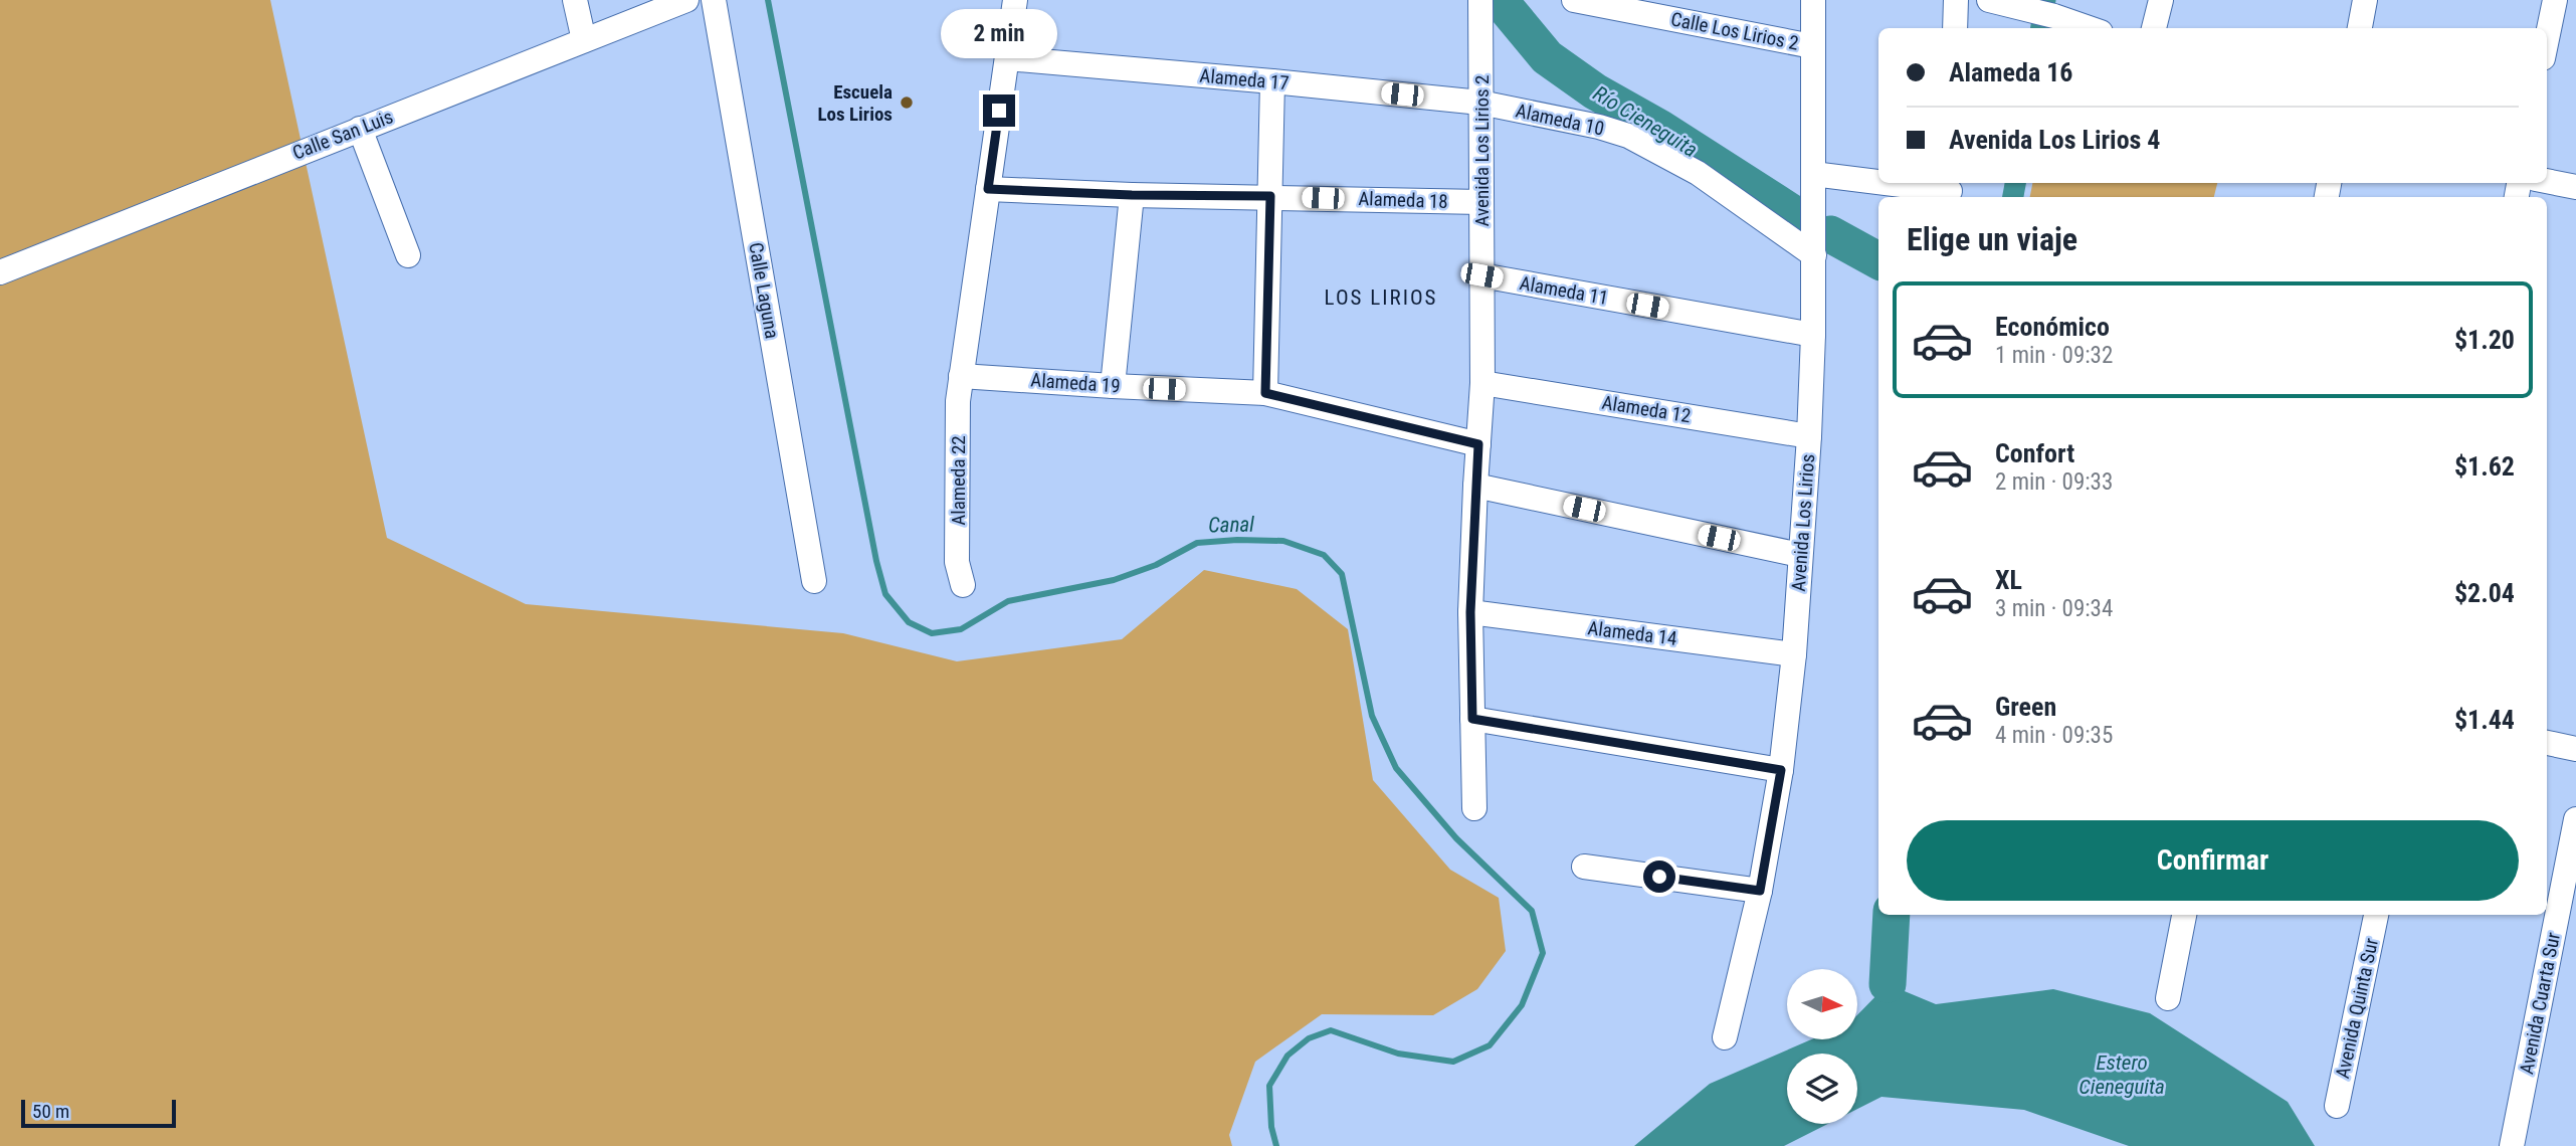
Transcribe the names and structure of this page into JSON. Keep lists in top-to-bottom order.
{
  "streets": {
    "street": [
      "Calle Los Lirios 2",
      "Alameda 17",
      "Alameda 10",
      "Calle San Luis",
      "Avenida Los Lirios 2",
      "Alameda 18",
      "Calle Laguna",
      "Alameda 11",
      "Alameda 19",
      "Alameda 12",
      "Alameda 22",
      "Avenida Los Lirios",
      "Alameda 14",
      "Avenida Cuarta Sur",
      "Avenida Quinta Sur"
    ]
  },
  "crossings": [
    ["Calle Los Lirios 2", "Avenida Los Lirios"],
    ["Alameda 17", "Alameda 10"],
    ["Alameda 17", "Avenida Los Lirios 2"],
    ["Alameda 17", "Alameda 22"],
    ["Alameda 10", "Avenida Los Lirios 2"],
    ["Alameda 10", "Avenida Los Lirios"],
    ["Avenida Los Lirios 2", "Alameda 18"],
    ["Avenida Los Lirios 2", "Alameda 11"],
    ["Avenida Los Lirios 2", "Alameda 19"],
    ["Avenida Los Lirios 2", "Alameda 12"],
    ["Avenida Los Lirios 2", "Alameda 14"],
    ["Alameda 18", "Alameda 22"],
    ["Alameda 11", "Avenida Los Lirios"],
    ["Alameda 19", "Alameda 22"],
    ["Alameda 12", "Avenida Los Lirios"],
    ["Avenida Los Lirios", "Alameda 14"]
  ],
  "districts": ["LOS LIRIOS"],
  "water": ["Río Cieneguita", "Canal", "Estero Cieneguita"],
  "places": ["Escuela Los Lirios"],
  "scale_bar": "50 m",
  "north": "right",
  "page": {
    "bubble": "2 min",
    "banner": ["Alameda 16", "Avenida Los Lirios 4"],
    "heading": "Elige un viaje",
    "list": [
      {
        "name": "Económico",
        "note": "1 min · 09:32",
        "value": "$1.20"
      },
      {
        "name": "Confort",
        "note": "2 min · 09:33",
        "value": "$1.62"
      },
      {
        "name": "XL",
        "note": "3 min · 09:34",
        "value": "$2.04"
      },
      {
        "name": "Green",
        "note": "4 min · 09:35",
        "value": "$1.44"
      }
    ],
    "buttons": "Confirmar",
    "scale": "50 m"
  }
}
